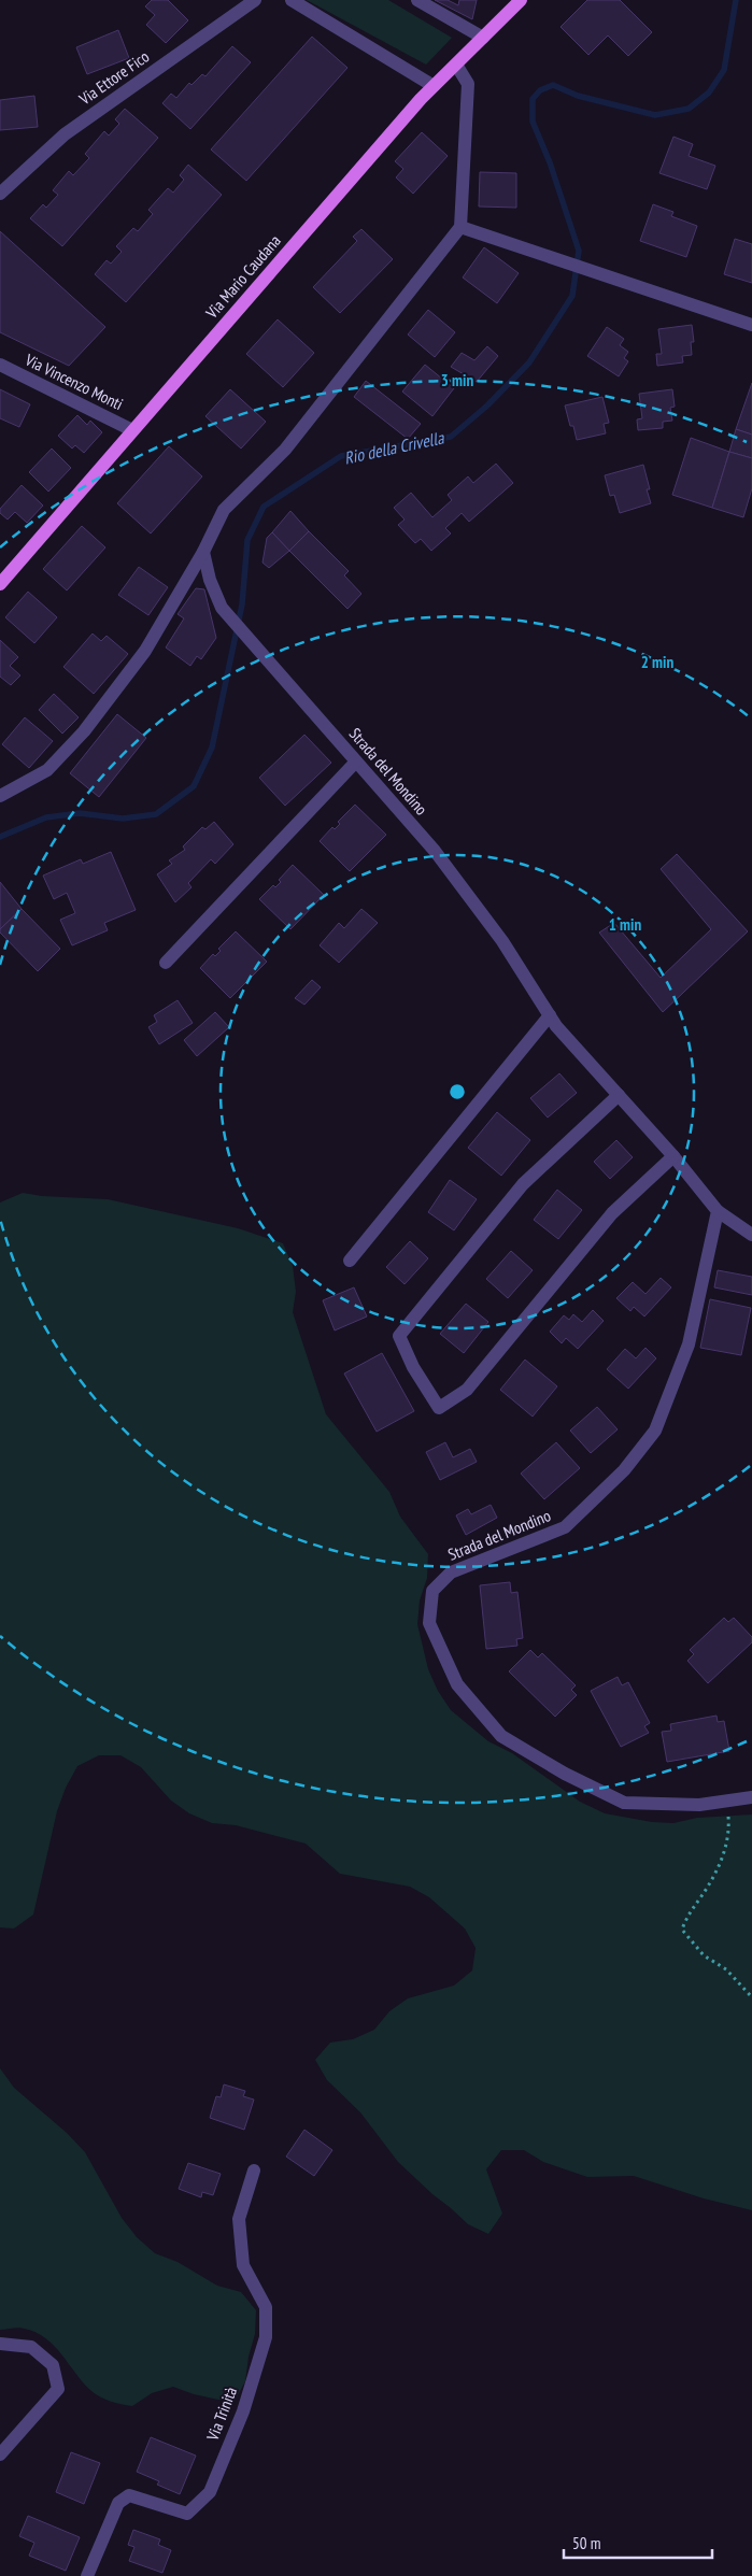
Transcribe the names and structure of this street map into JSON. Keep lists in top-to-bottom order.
{
  "streets": {
    "main road": ["Via Mario Caudana"],
    "street": [
      "Via Ettore Fico",
      "Via Vincenzo Monti",
      "Strada del Mondino",
      "Via Trinità"
    ]
  },
  "crossings": [
    ["Via Mario Caudana", "Via Vincenzo Monti"]
  ],
  "water": ["Rio della Crivella"],
  "scale_bar": "50 m",
  "rings": ["3 min", "2 min", "1 min"]
}
